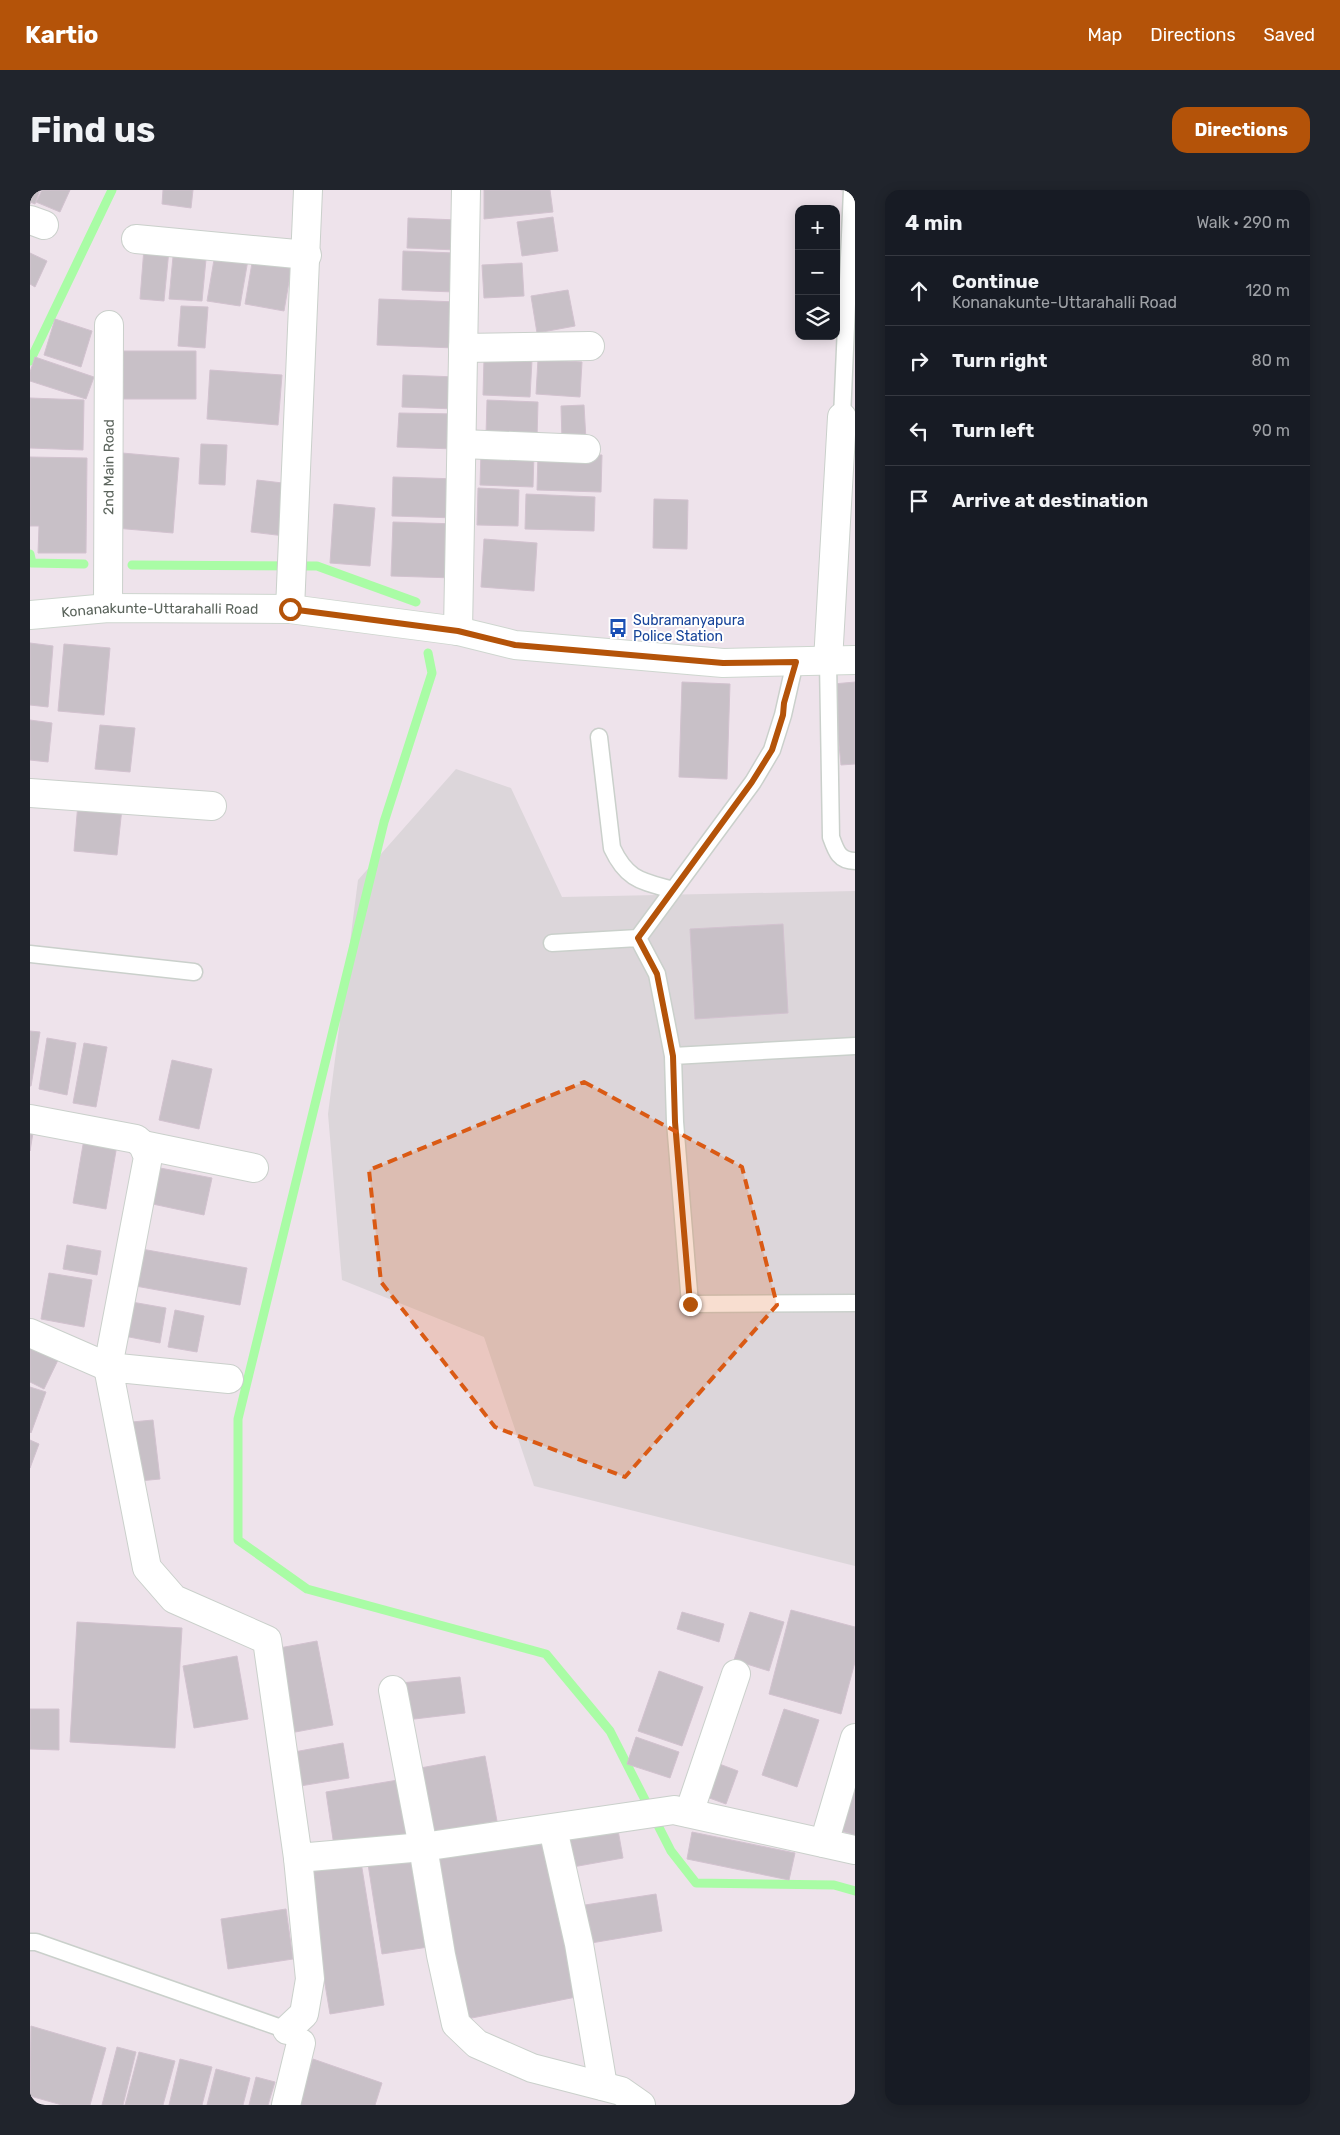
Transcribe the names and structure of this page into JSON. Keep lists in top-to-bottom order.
{
  "streets": {
    "street": ["2nd Main Road", "Konanakunte-Uttarahalli Road"]
  },
  "crossings": [
    ["2nd Main Road", "Konanakunte-Uttarahalli Road"]
  ],
  "places": {
    "bus stop": ["Subramanyapura Police Station"]
  },
  "page": {
    "header": "Kartio",
    "nav": ["Map", "Directions", "Saved"],
    "buttons": "Directions",
    "title": "Find us",
    "heading": ["4 min", "Walk · 290 m"],
    "map_buttons": ["+", "−"],
    "list": [
      ["Continue", "Konanakunte-Uttarahalli Road", "120 m"],
      ["Turn right", "80 m"],
      ["Turn left", "90 m"],
      "Arrive at destination"
    ]
  }
}
